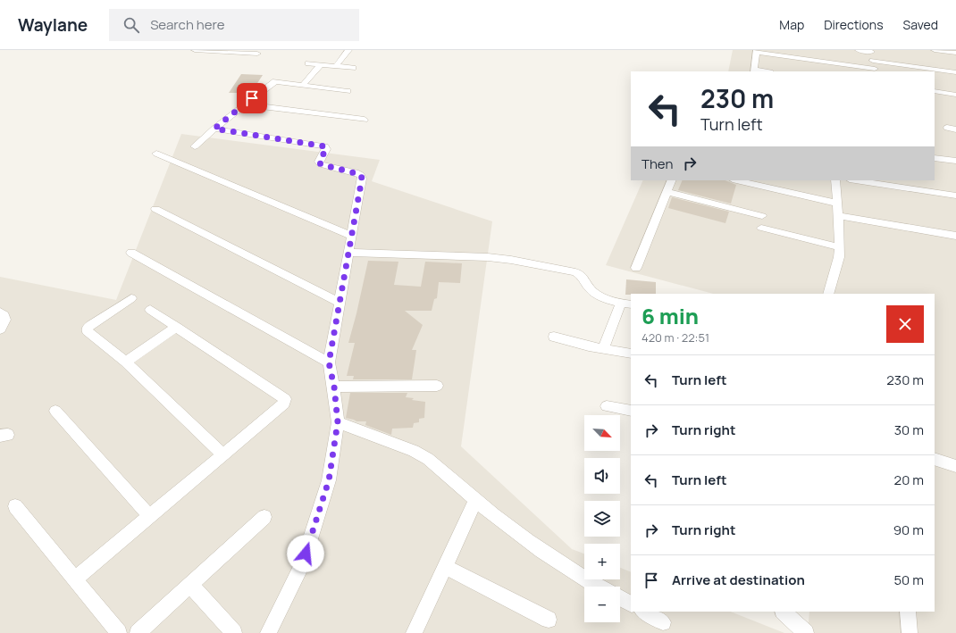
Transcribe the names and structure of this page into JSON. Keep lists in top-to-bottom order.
{
  "north": "bottom right",
  "page": {
    "header": "Waylane",
    "search": "Search here",
    "nav": ["Map", "Directions", "Saved"],
    "turn": ["230 m", "Turn left"],
    "then": "Then",
    "heading": ["6 min", "420 m · 22:51"],
    "list": [
      {
        "name": "Turn left",
        "value": "230 m"
      },
      {
        "name": "Turn right",
        "value": "30 m"
      },
      {
        "name": "Turn left",
        "value": "20 m"
      },
      {
        "name": "Turn right",
        "value": "90 m"
      },
      {
        "name": "Arrive at destination",
        "value": "50 m"
      }
    ],
    "map_buttons": ["+", "−"]
  }
}
